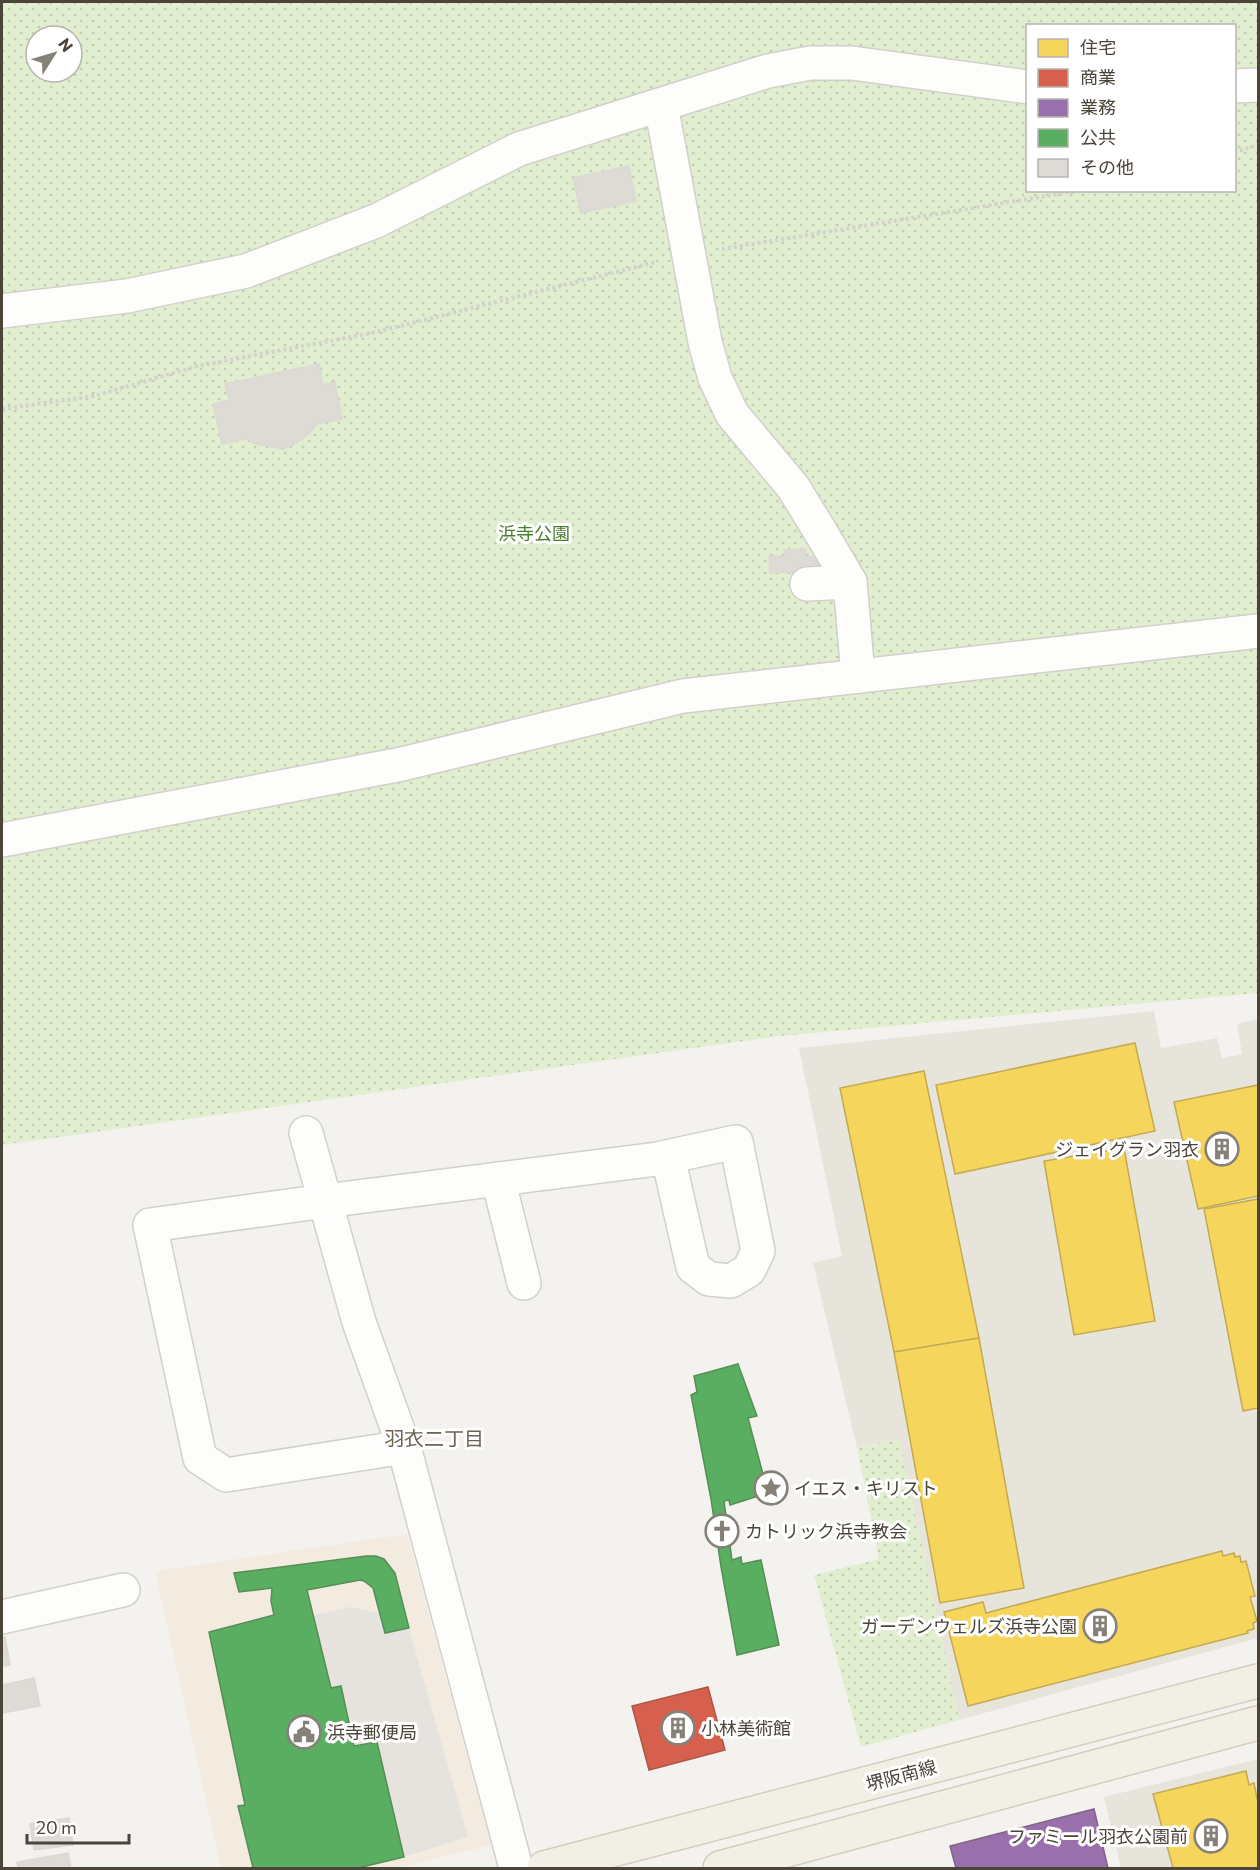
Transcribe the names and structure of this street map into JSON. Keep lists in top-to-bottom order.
{
  "streets": {
    "main road": ["堺阪南線"]
  },
  "districts": ["羽衣二丁目"],
  "parks": ["浜寺公園"],
  "places": {
    "building": [
      "ジェイグラン羽衣",
      "ガーデンウェルズ浜寺公園",
      "小林美術館",
      "ファミール羽衣公園前"
    ],
    "place": ["イエス・キリスト"],
    "church": ["カトリック浜寺教会"],
    "public building": ["浜寺郵便局"]
  },
  "legend": [
    "住宅",
    "商業",
    "業務",
    "公共",
    "その他"
  ],
  "scale_bar": "20 m",
  "north": "top right"
}
